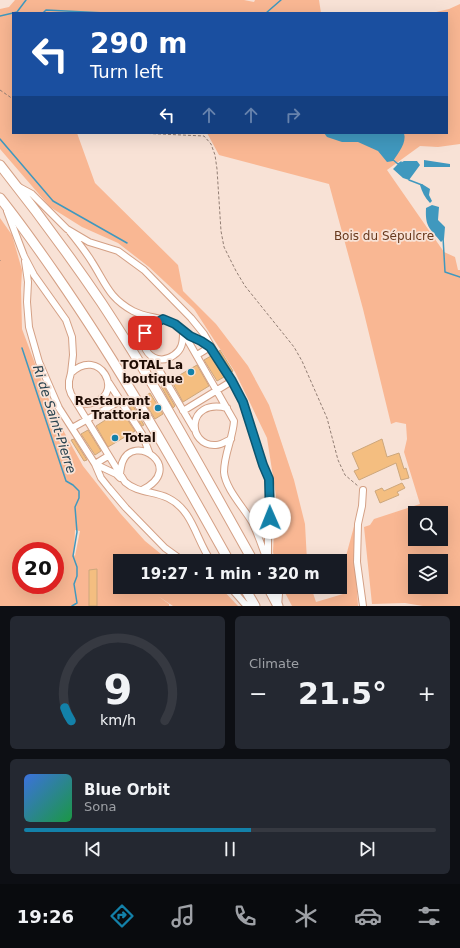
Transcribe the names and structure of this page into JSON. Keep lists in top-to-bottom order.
{
  "water": ["Ri de Saint-Pierre"],
  "parks": ["Bois du Sépulcre"],
  "places": ["TOTAL La boutique", "Restaurant Trattoria", "Total"],
  "page": {
    "turn": ["290 m", "Turn left"],
    "limit": "20",
    "trip": "19:27 · 1 min · 320 m",
    "tile": "Climate",
    "heat": ["−", "21.5°", "+"],
    "song": ["Blue Orbit", "Sona"],
    "tabs": "19:26",
    "gauge": ["9", "km/h"]
  }
}
